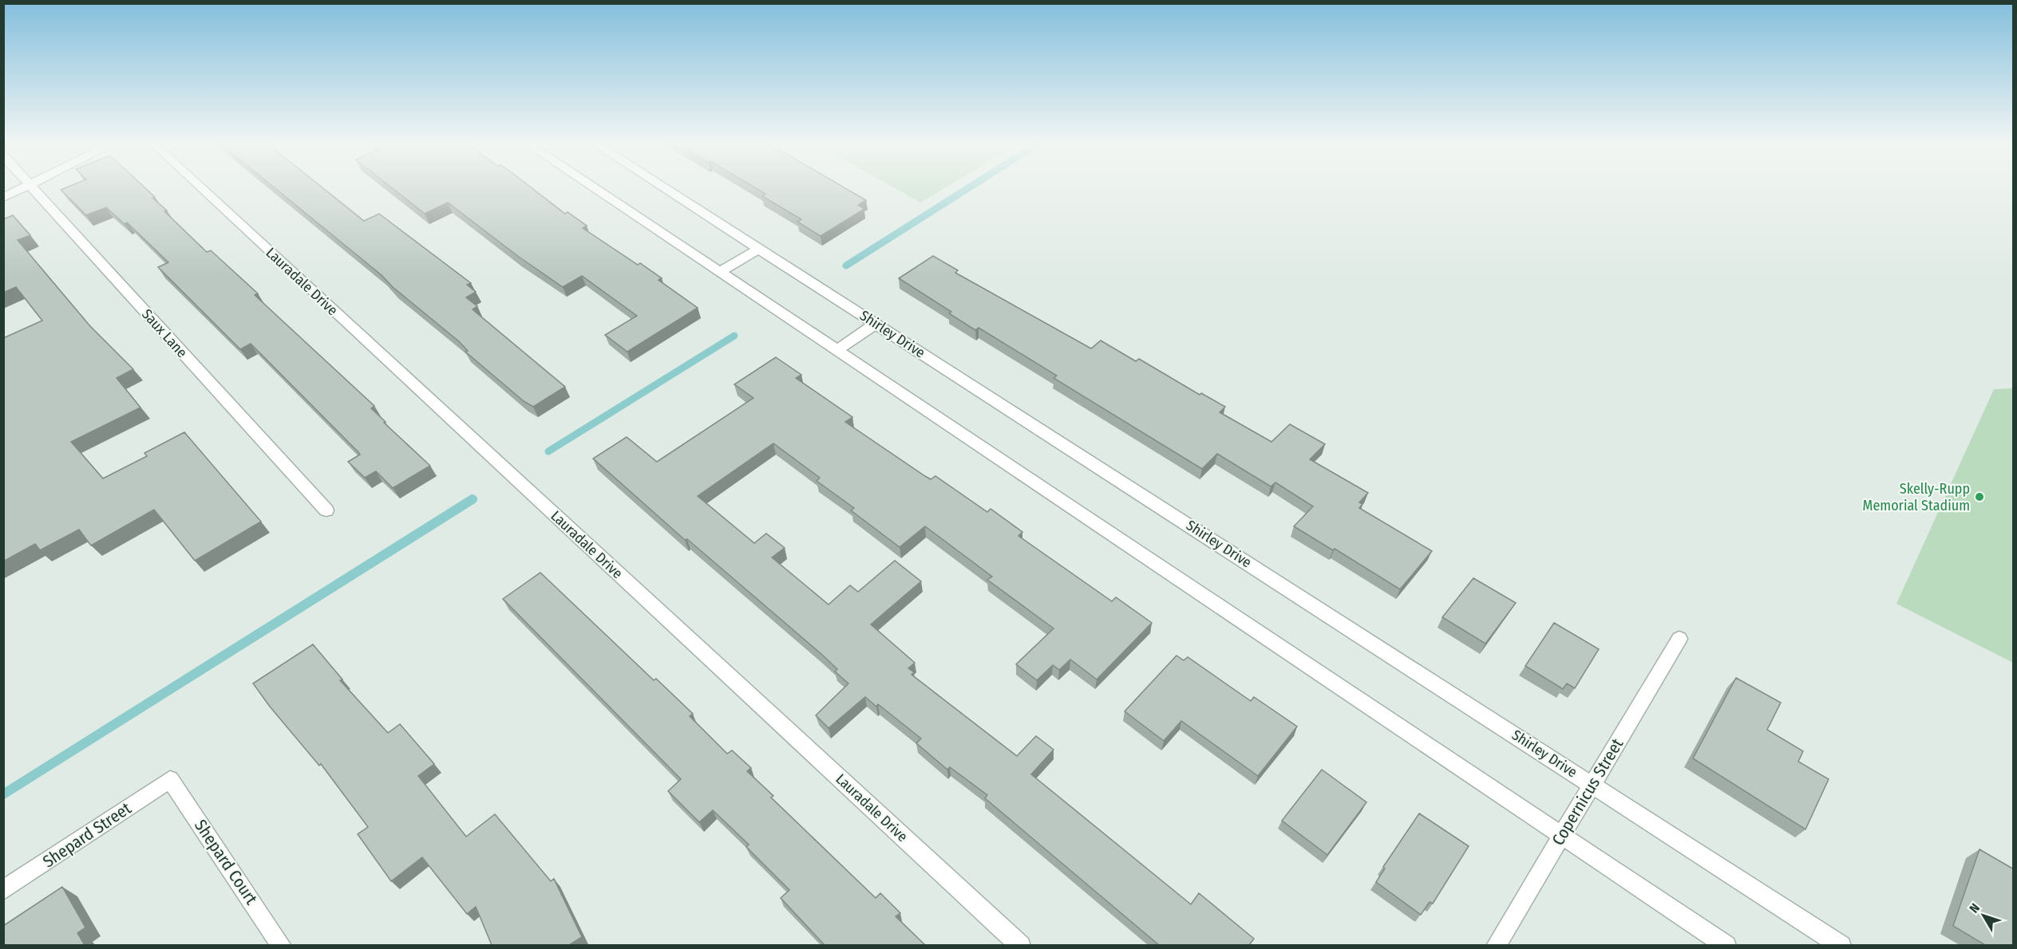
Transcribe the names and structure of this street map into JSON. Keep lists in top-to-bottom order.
{
  "streets": {
    "street": [
      "Lauradale Drive",
      "Saux Lane",
      "Shirley Drive",
      "Copernicus Street",
      "Shepard Street",
      "Shepard Court"
    ]
  },
  "crossings": [
    ["Shirley Drive", "Copernicus Street"],
    ["Shepard Street", "Shepard Court"]
  ],
  "places": ["Skelly-Rupp Memorial Stadium"],
  "north": "top left"
}
